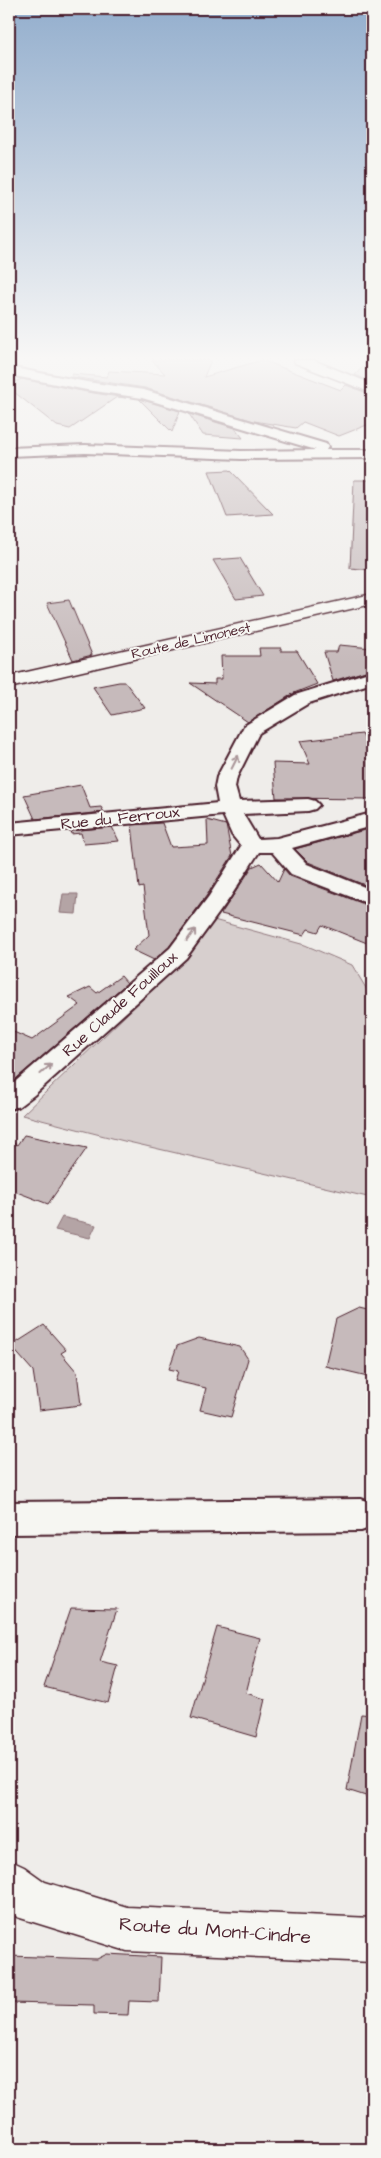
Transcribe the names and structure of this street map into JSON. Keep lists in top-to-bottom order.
{
  "streets": {
    "street": [
      "Route de Limonest",
      "Rue du Ferroux",
      "Rue Claude Fouilloux",
      "Route du Mont-Cindre"
    ]
  },
  "one_way": ["Rue Claude Fouilloux"]
}
